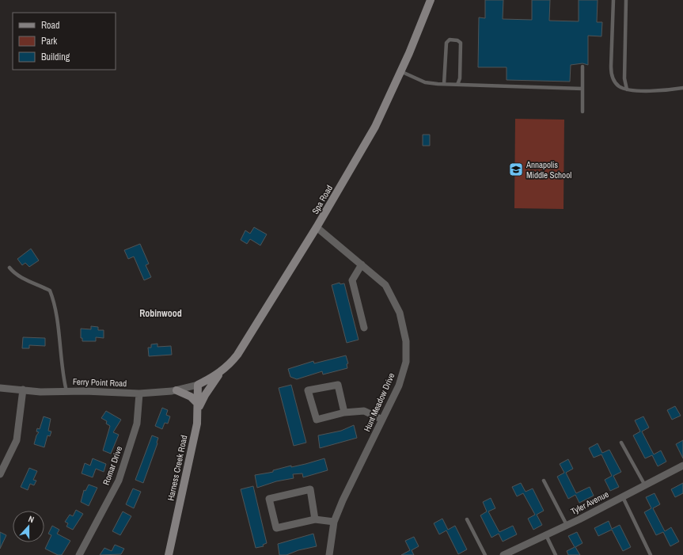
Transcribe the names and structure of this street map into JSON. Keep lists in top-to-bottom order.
{
  "streets": {
    "street": [
      "Spa Road",
      "Ferry Point Road",
      "Hunt Meadow Drive",
      "Romar Drive",
      "Harness Creek Road",
      "Tyler Avenue"
    ]
  },
  "crossings": [
    ["Spa Road", "Ferry Point Road"],
    ["Spa Road", "Hunt Meadow Drive"],
    ["Spa Road", "Harness Creek Road"],
    ["Ferry Point Road", "Romar Drive"],
    ["Ferry Point Road", "Harness Creek Road"]
  ],
  "districts": ["Robinwood"],
  "places": {
    "school or university": ["Annapolis Middle School"]
  },
  "legend": ["Road", "Park", "Building"],
  "north": "top"
}
